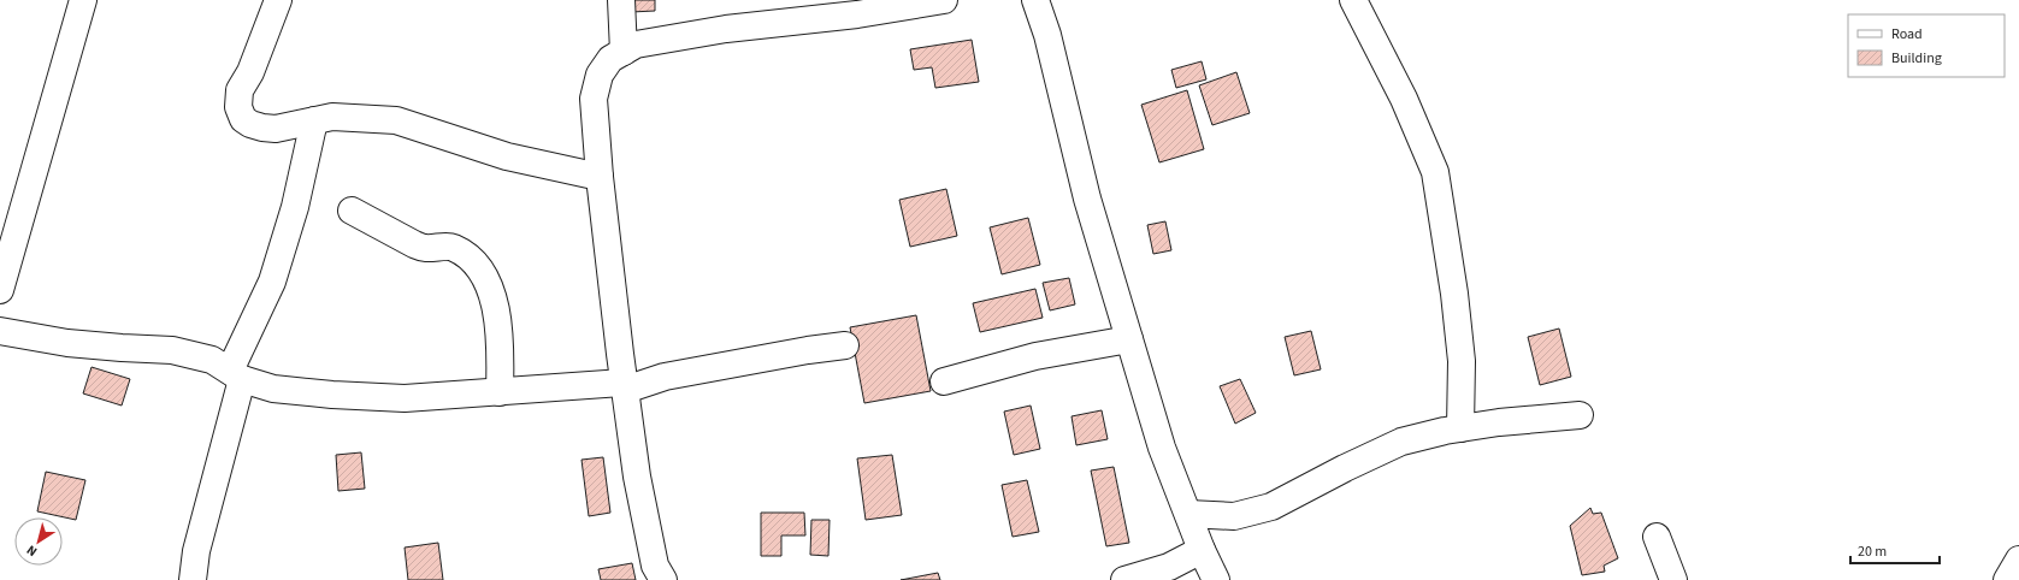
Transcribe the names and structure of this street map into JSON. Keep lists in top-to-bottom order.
{
  "legend": ["Road", "Building"],
  "scale_bar": "20 m",
  "north": "bottom left"
}
